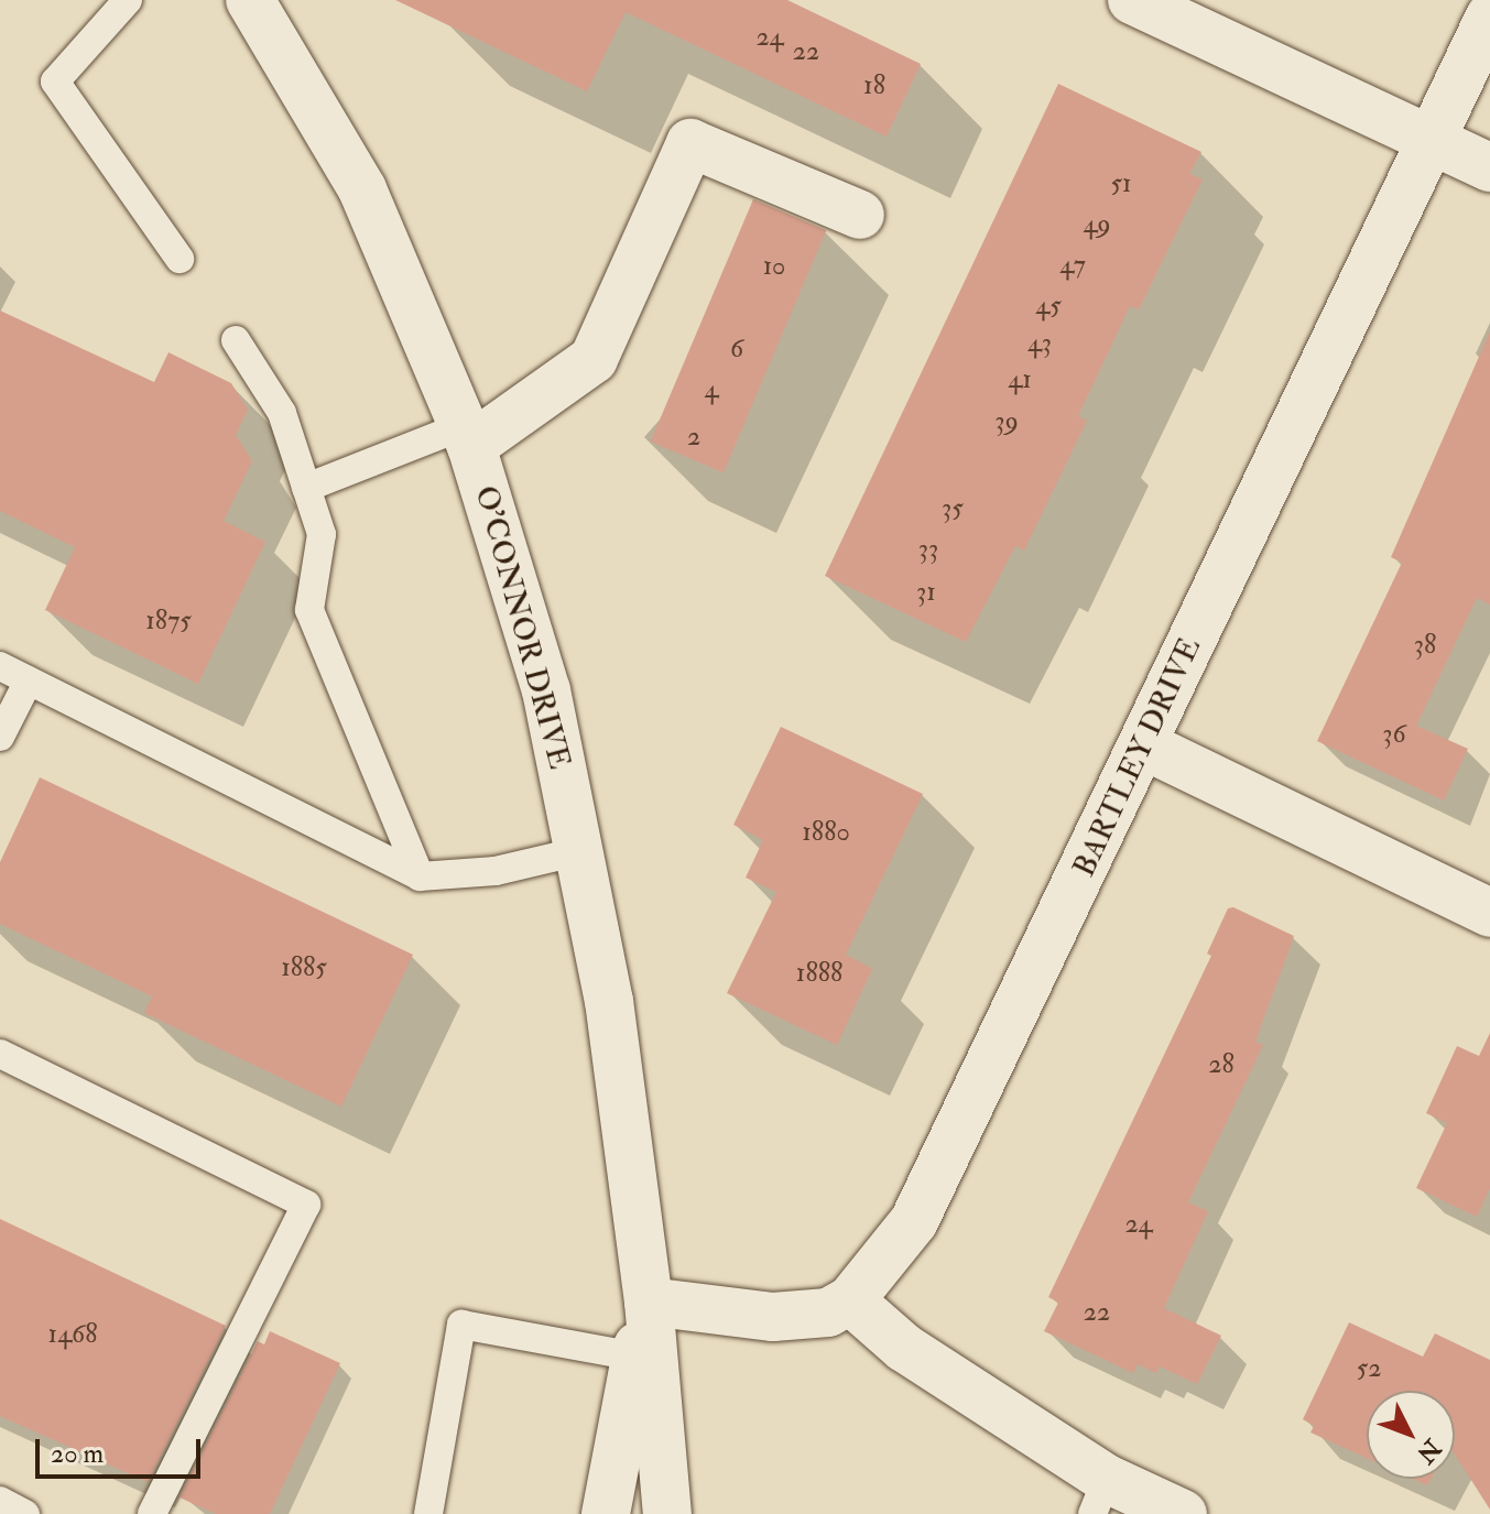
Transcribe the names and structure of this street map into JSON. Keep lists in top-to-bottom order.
{
  "streets": {
    "street": ["O'CONNOR DRIVE", "BARTLEY DRIVE"]
  },
  "house_numbers": [
    "24",
    "22",
    "18",
    "51",
    "49",
    "47",
    "10",
    "45",
    "43",
    "6",
    "41",
    "4",
    "39",
    "2",
    "35",
    "33",
    "31",
    "1875",
    "38",
    "36",
    "1880",
    "1885",
    "1888",
    "28",
    "24",
    "22",
    "1468",
    "52"
  ],
  "scale_bar": "20 m",
  "north": "bottom right"
}
